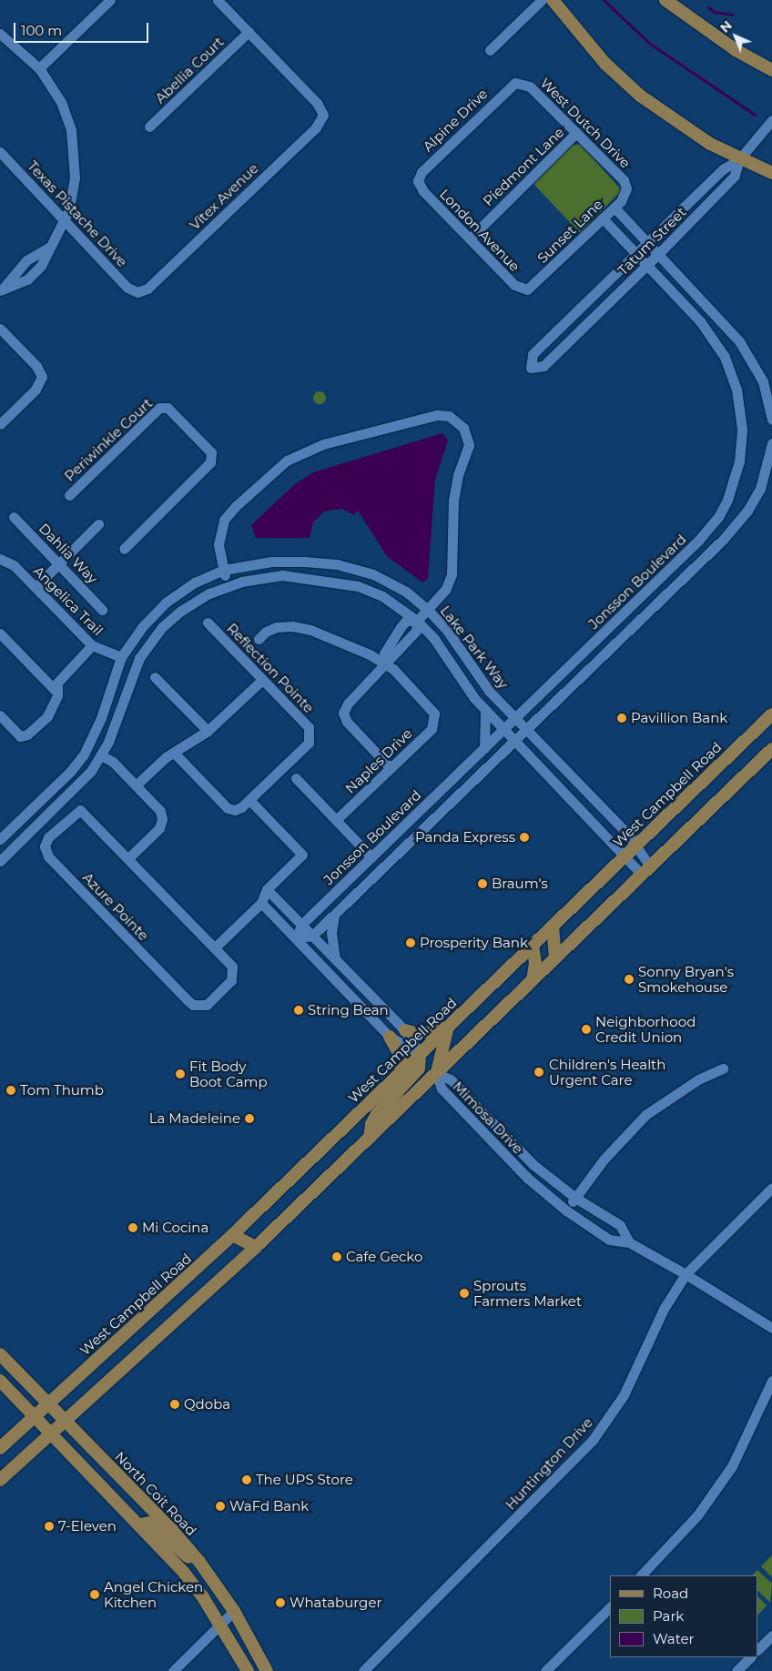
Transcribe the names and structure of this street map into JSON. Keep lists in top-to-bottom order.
{
  "streets": {
    "main road": ["West Campbell Road", "North Coit Road"],
    "street": [
      "Abellia Court",
      "Alpine Drive",
      "West Dutch Drive",
      "Piedmont Lane",
      "Vitex Avenue",
      "Texas Pistache Drive",
      "London Avenue",
      "Sunset Lane",
      "Tatum Street",
      "Periwinkle Court",
      "Dahlia Way",
      "Jonsson Boulevard",
      "Angelica Trail",
      "Lake Park Way",
      "Reflection Pointe",
      "Naples Drive",
      "Azure Pointe",
      "Mimosa Drive",
      "Huntington Drive"
    ]
  },
  "crossings": [
    ["Abellia Court", "Vitex Avenue"],
    ["Alpine Drive", "West Dutch Drive"],
    ["Alpine Drive", "London Avenue"],
    ["West Dutch Drive", "Piedmont Lane"],
    ["West Dutch Drive", "Sunset Lane"],
    ["Piedmont Lane", "London Avenue"],
    ["Vitex Avenue", "Texas Pistache Drive"],
    ["London Avenue", "Sunset Lane"],
    ["Sunset Lane", "Jonsson Boulevard"],
    ["Tatum Street", "Jonsson Boulevard"],
    ["Jonsson Boulevard", "Lake Park Way"],
    ["Angelica Trail", "Lake Park Way"],
    ["Lake Park Way", "West Campbell Road"],
    ["West Campbell Road", "North Coit Road"],
    ["Mimosa Drive", "Huntington Drive"]
  ],
  "places": [
    "Pavillion Bank",
    "Panda Express",
    "Braum's",
    "Prosperity Bank",
    "Sonny Bryan's Smokehouse",
    "String Bean",
    "Neighborhood Credit Union",
    "Children's Health Urgent Care",
    "Fit Body Boot Camp",
    "Tom Thumb",
    "La Madeleine",
    "Mi Cocina",
    "Cafe Gecko",
    "Sprouts Farmers Market",
    "Qdoba",
    "The UPS Store",
    "WaFd Bank",
    "7-Eleven",
    "Angel Chicken Kitchen",
    "Whataburger"
  ],
  "legend": ["Road", "Park", "Water"],
  "scale_bar": "100 m",
  "north": "top left"
}
